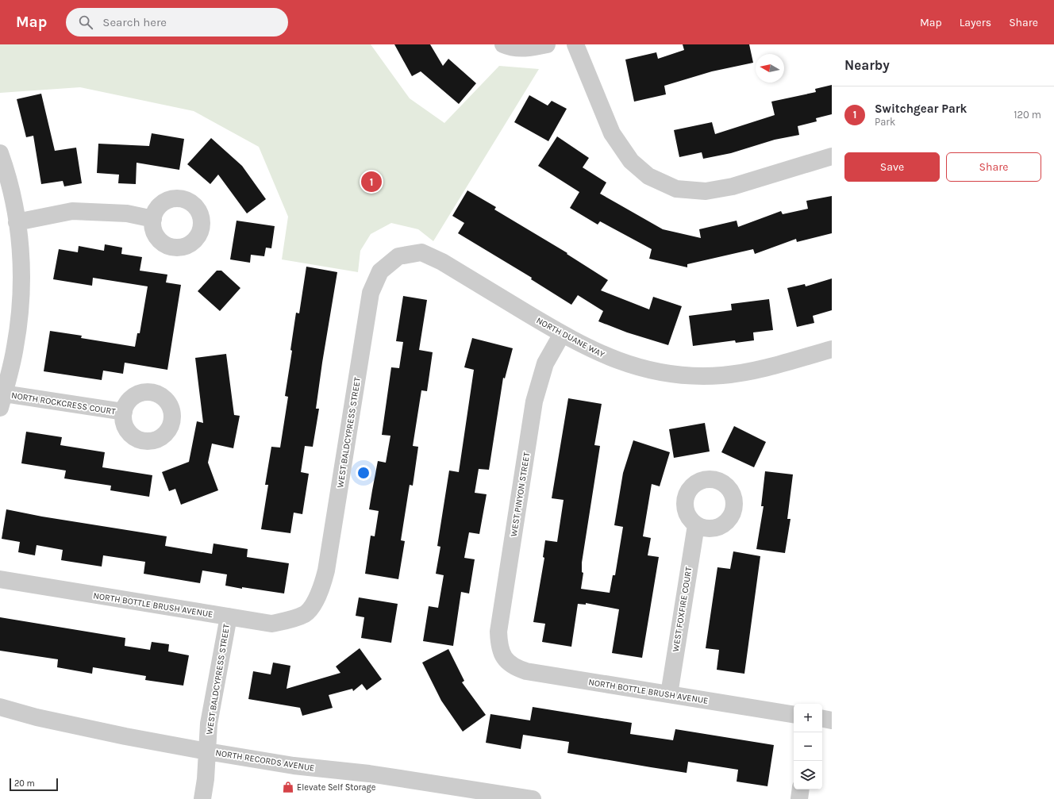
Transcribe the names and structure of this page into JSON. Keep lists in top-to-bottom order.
{
  "streets": {
    "street": [
      "NORTH DUANE WAY",
      "NORTH ROCKCRESS COURT",
      "WEST BALDCYPRESS STREET",
      "WEST PINYON STREET",
      "NORTH BOTTLE BRUSH AVENUE",
      "WEST FOXFIRE COURT",
      "NORTH RECORDS AVENUE"
    ]
  },
  "crossings": [
    ["NORTH DUANE WAY", "WEST BALDCYPRESS STREET"],
    ["NORTH DUANE WAY", "WEST PINYON STREET"],
    ["WEST BALDCYPRESS STREET", "NORTH BOTTLE BRUSH AVENUE"],
    ["WEST BALDCYPRESS STREET", "NORTH RECORDS AVENUE"],
    ["WEST PINYON STREET", "NORTH BOTTLE BRUSH AVENUE"],
    ["NORTH BOTTLE BRUSH AVENUE", "WEST FOXFIRE COURT"]
  ],
  "places": {
    "shop": ["Elevate Self Storage"]
  },
  "scale_bar": "20 m",
  "north": "left",
  "page": {
    "header": "Map",
    "search": "Search here",
    "nav": ["Map", "Layers", "Share"],
    "heading": "Nearby",
    "list": [
      {
        "mark": "1",
        "name": "Switchgear Park",
        "note": "Park",
        "value": "120 m"
      }
    ],
    "buttons": ["Save", "Share"],
    "pins": "1",
    "map_buttons": ["+", "−"],
    "scale": "20 m"
  }
}
